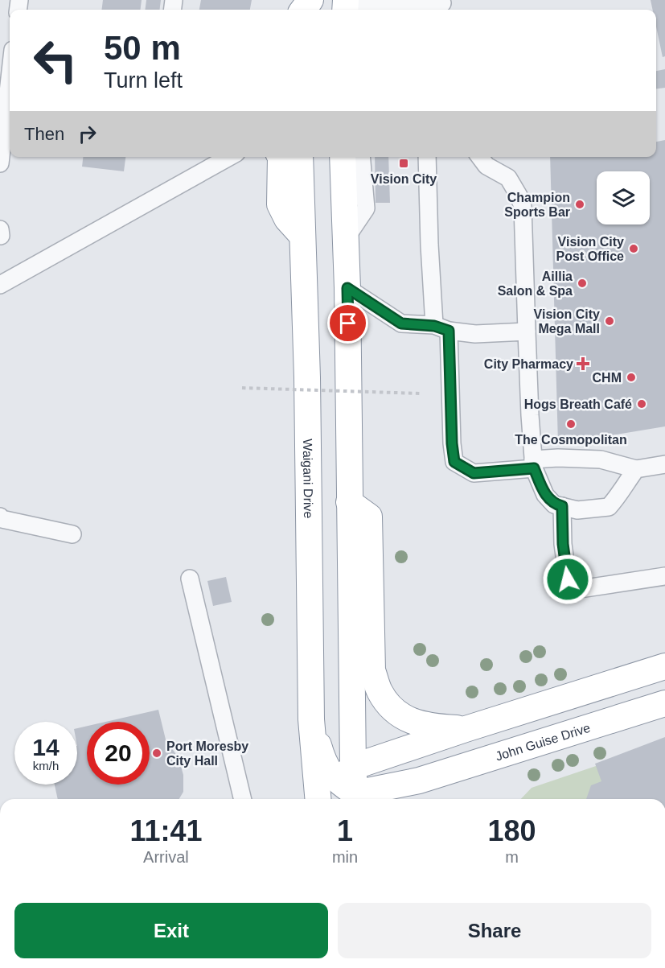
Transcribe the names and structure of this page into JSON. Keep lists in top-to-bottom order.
{
  "streets": {
    "highway": ["Waigani Drive", "John Guise Drive"]
  },
  "places": {
    "transit": ["Vision City"],
    "other": [
      "Champion Sports Bar",
      "Vision City Post Office",
      "Aillia Salon & Spa",
      "Vision City Mega Mall",
      "CHM",
      "Hogs Breath Café",
      "The Cosmopolitan",
      "Port Moresby City Hall"
    ],
    "health": ["City Pharmacy"]
  },
  "page": {
    "turn": ["50 m", "Turn left"],
    "then": "Then",
    "speed": "14 km/h",
    "limit": "20",
    "eta": [
      "11:41",
      "Arrival",
      "1",
      "min",
      "180",
      "m"
    ],
    "buttons": ["Exit", "Share"]
  }
}
